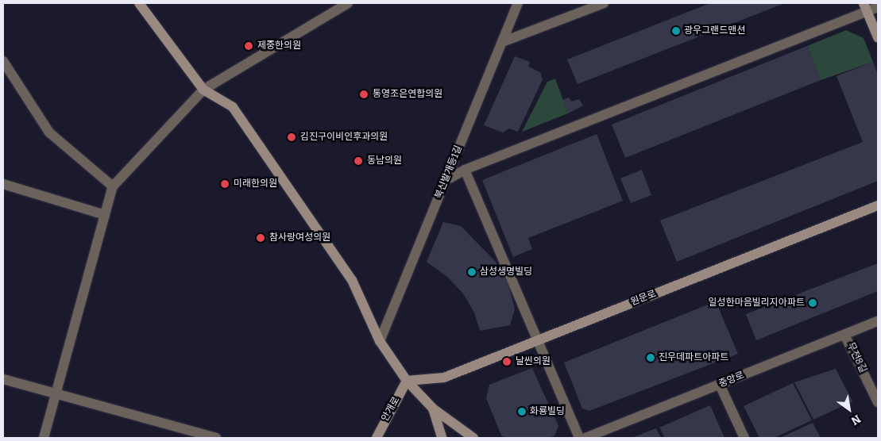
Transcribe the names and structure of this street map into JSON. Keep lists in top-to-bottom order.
{
  "streets": {
    "street": [
      "북신발개등1길",
      "원문로",
      "무전8길",
      "중앙로",
      "안개로"
    ]
  },
  "crossings": [
    ["원문로", "안개로"],
    ["무전8길", "중앙로"]
  ],
  "places": [
    "광우그랜드맨션",
    "제중한의원",
    "통영조은연합의원",
    "김진구이비인후과의원",
    "동남의원",
    "미래한의원",
    "참사랑여성의원",
    "삼성생명빌딩",
    "일성한마음빌리지아파트",
    "진우데파트아파트",
    "날씬의원",
    "화룡빌딩"
  ],
  "north": "bottom right"
}
